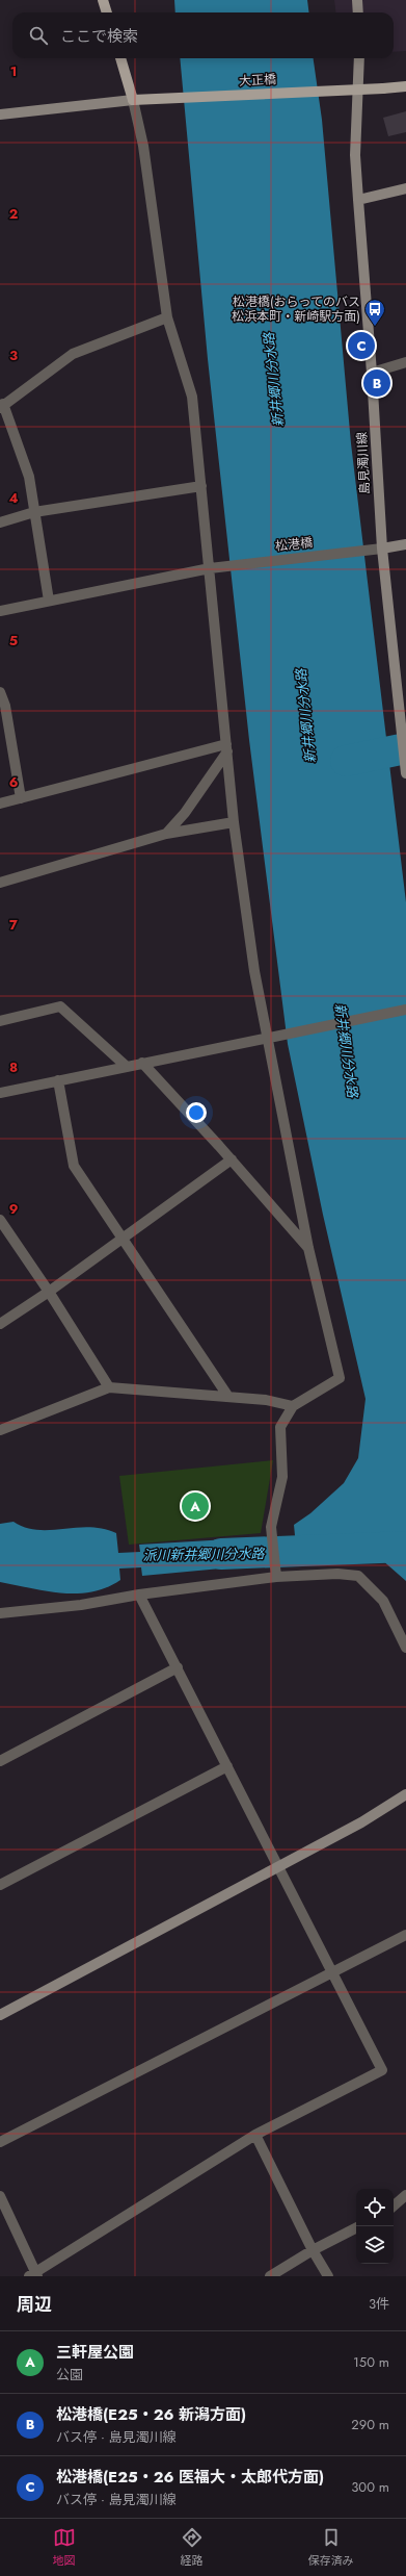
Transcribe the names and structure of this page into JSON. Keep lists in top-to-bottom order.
{
  "streets": {
    "main road": ["大正橋"],
    "street": ["島見濁川線", "松港橋"]
  },
  "crossings": [
    ["島見濁川線", "松港橋"]
  ],
  "water": ["新井郷川分水路", "派川新井郷川分水路"],
  "places": {
    "bus stop": ["松港橋(おらってのバス 松浜本町・新崎駅方面)"]
  },
  "page": {
    "search": "ここで検索",
    "pins": ["C", "B", "A"],
    "heading": ["周辺", "3件"],
    "list": [
      {
        "mark": "A",
        "name": "三軒屋公園",
        "note": "公園",
        "value": "150 m"
      },
      {
        "mark": "B",
        "name": "松港橋(E25・26 新潟方面)",
        "note": "バス停 · 島見濁川線",
        "value": "290 m"
      },
      {
        "mark": "C",
        "name": "松港橋(E25・26 医福大・太郎代方面)",
        "note": "バス停 · 島見濁川線",
        "value": "300 m"
      }
    ],
    "nav": ["地図", "経路", "保存済み"]
  },
  "grid": {
    "rows": [
      "1",
      "2",
      "3",
      "4",
      "5",
      "6",
      "7",
      "8",
      "9"
    ]
  }
}
